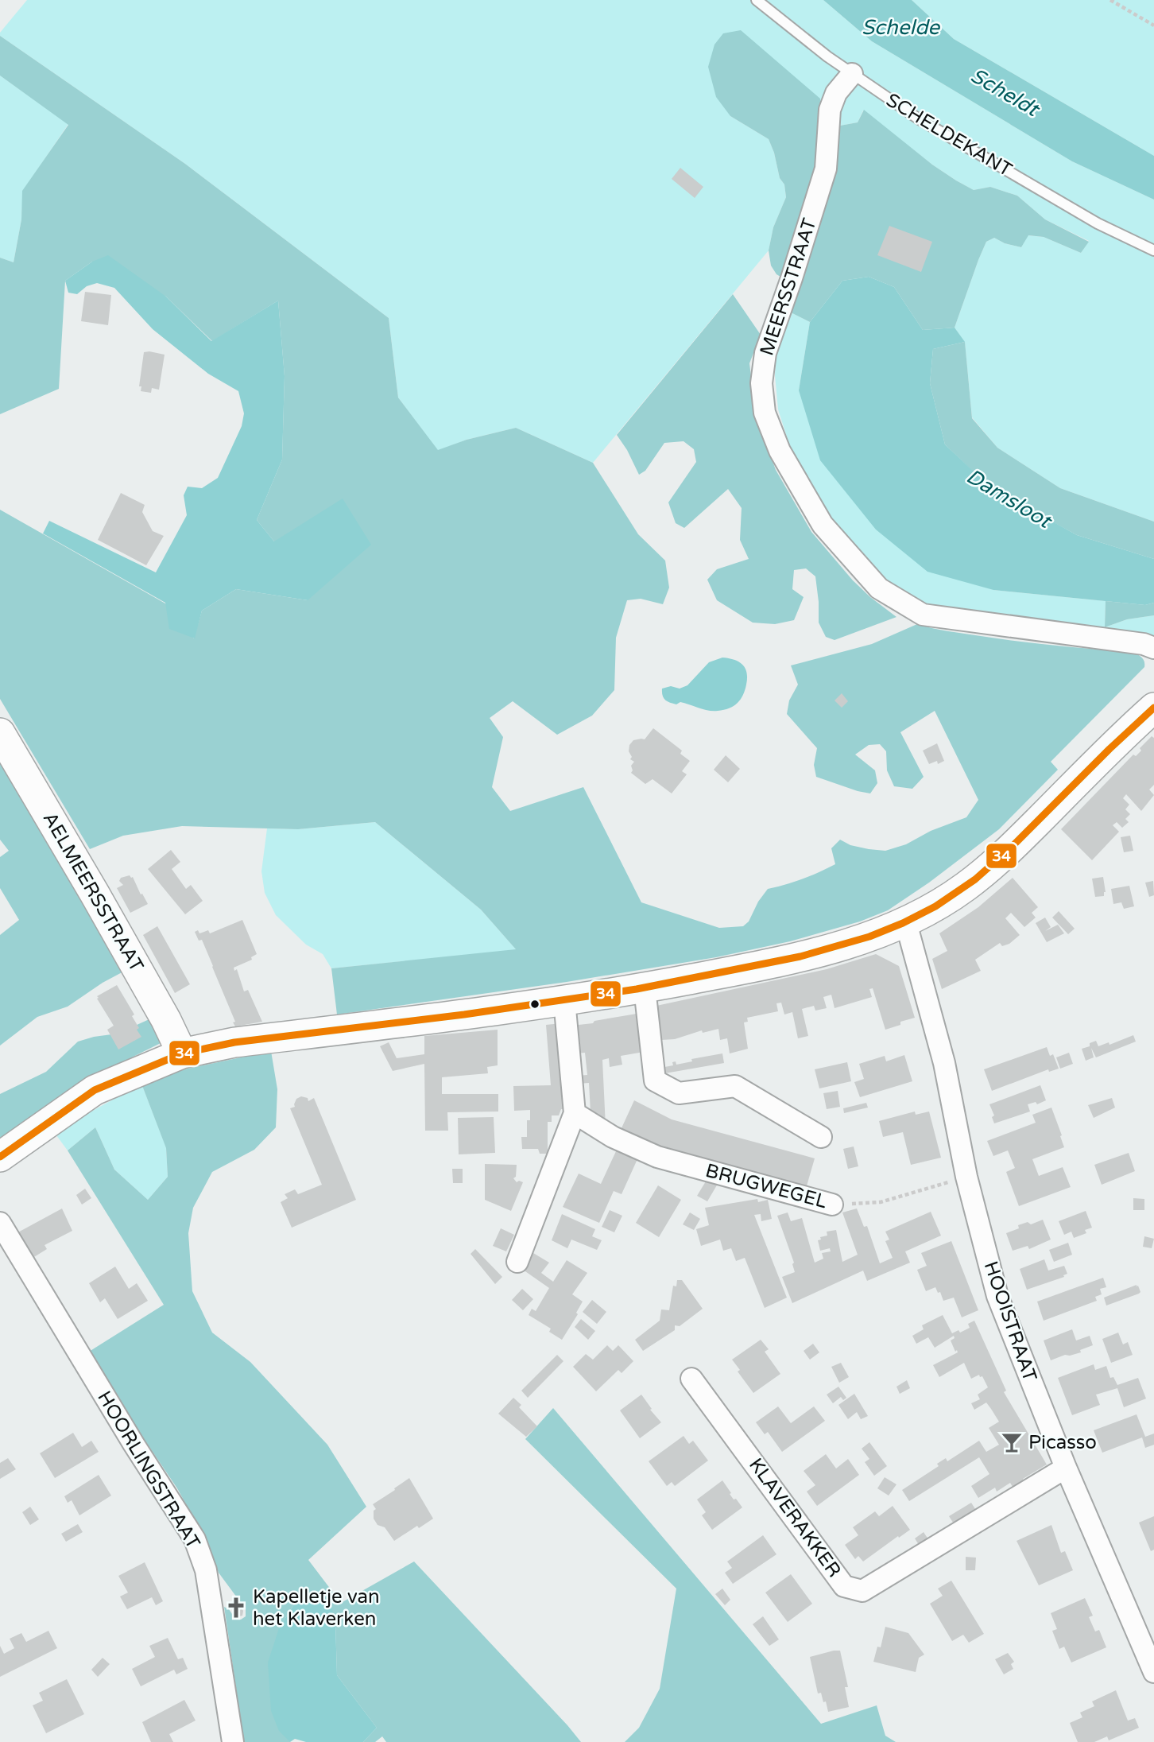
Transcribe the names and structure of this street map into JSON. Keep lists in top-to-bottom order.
{
  "streets": {
    "main road": ["AELMEERSSTRAAT"],
    "street": [
      "MEERSSTRAAT",
      "BRUGWEGEL",
      "HOOISTRAAT",
      "HOORLINGSTRAAT",
      "KLAVERAKKER"
    ],
    "lane": ["SCHELDEKANT"]
  },
  "crossings": [
    ["SCHELDEKANT", "MEERSSTRAAT"],
    ["BRUGWEGEL", "HOOISTRAAT"],
    ["HOOISTRAAT", "KLAVERAKKER"]
  ],
  "water": ["Schelde", "Scheldt", "Damsloot"],
  "places": {
    "bar": ["Picasso"],
    "church": ["Kapelletje van het Klaverken"]
  },
  "lines": ["transit line 34"]
}
